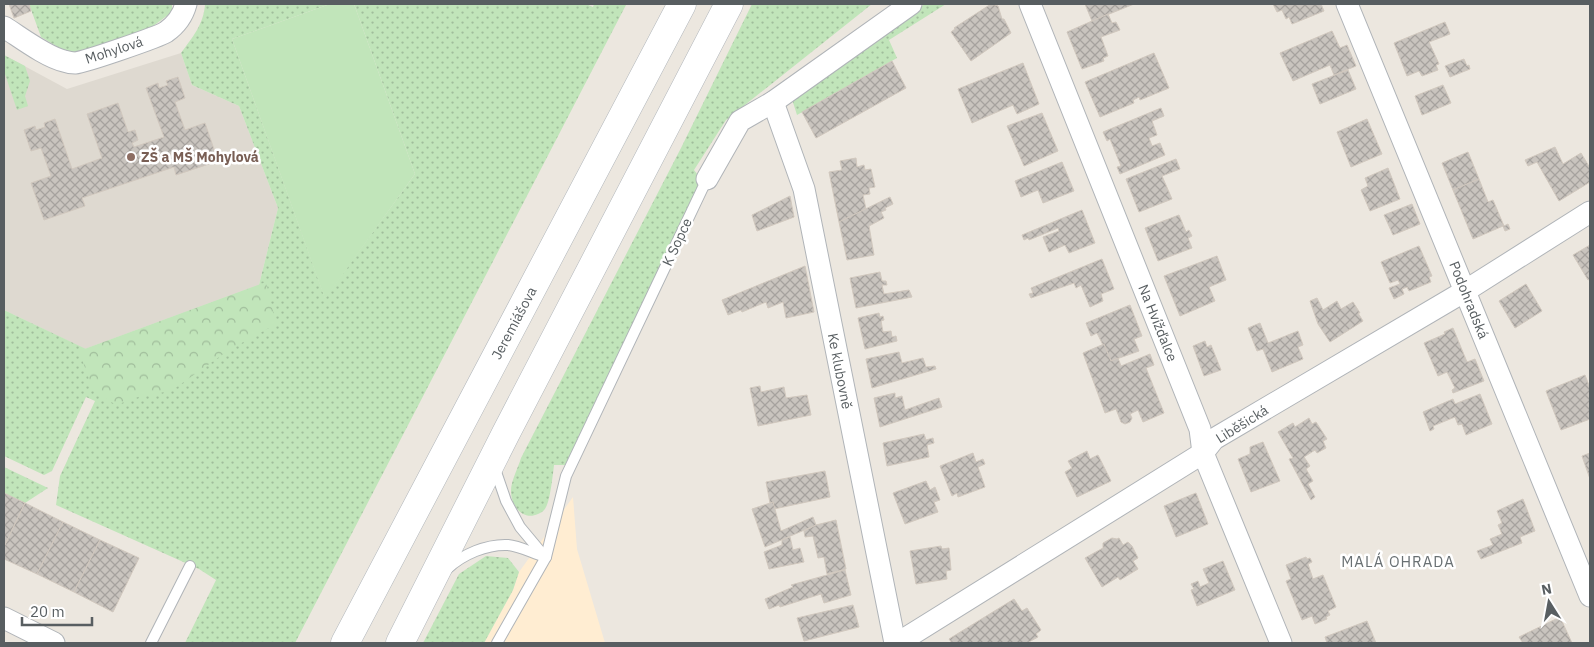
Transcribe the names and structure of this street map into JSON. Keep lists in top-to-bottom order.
{
  "streets": {
    "main road": ["Jeremiášova"],
    "street": [
      "Mohylová",
      "K Sopce",
      "Podohradská",
      "Na Hvížďalce",
      "Ke klubovně",
      "Liběšická"
    ]
  },
  "crossings": [
    ["K Sopce", "Ke klubovně"],
    ["Podohradská", "Liběšická"],
    ["Na Hvížďalce", "Liběšická"],
    ["Ke klubovně", "Liběšická"]
  ],
  "districts": ["MALÁ OHRADA"],
  "places": ["ZŠ a MŠ Mohylová"],
  "scale_bar": "20 m",
  "north": "top"
}
